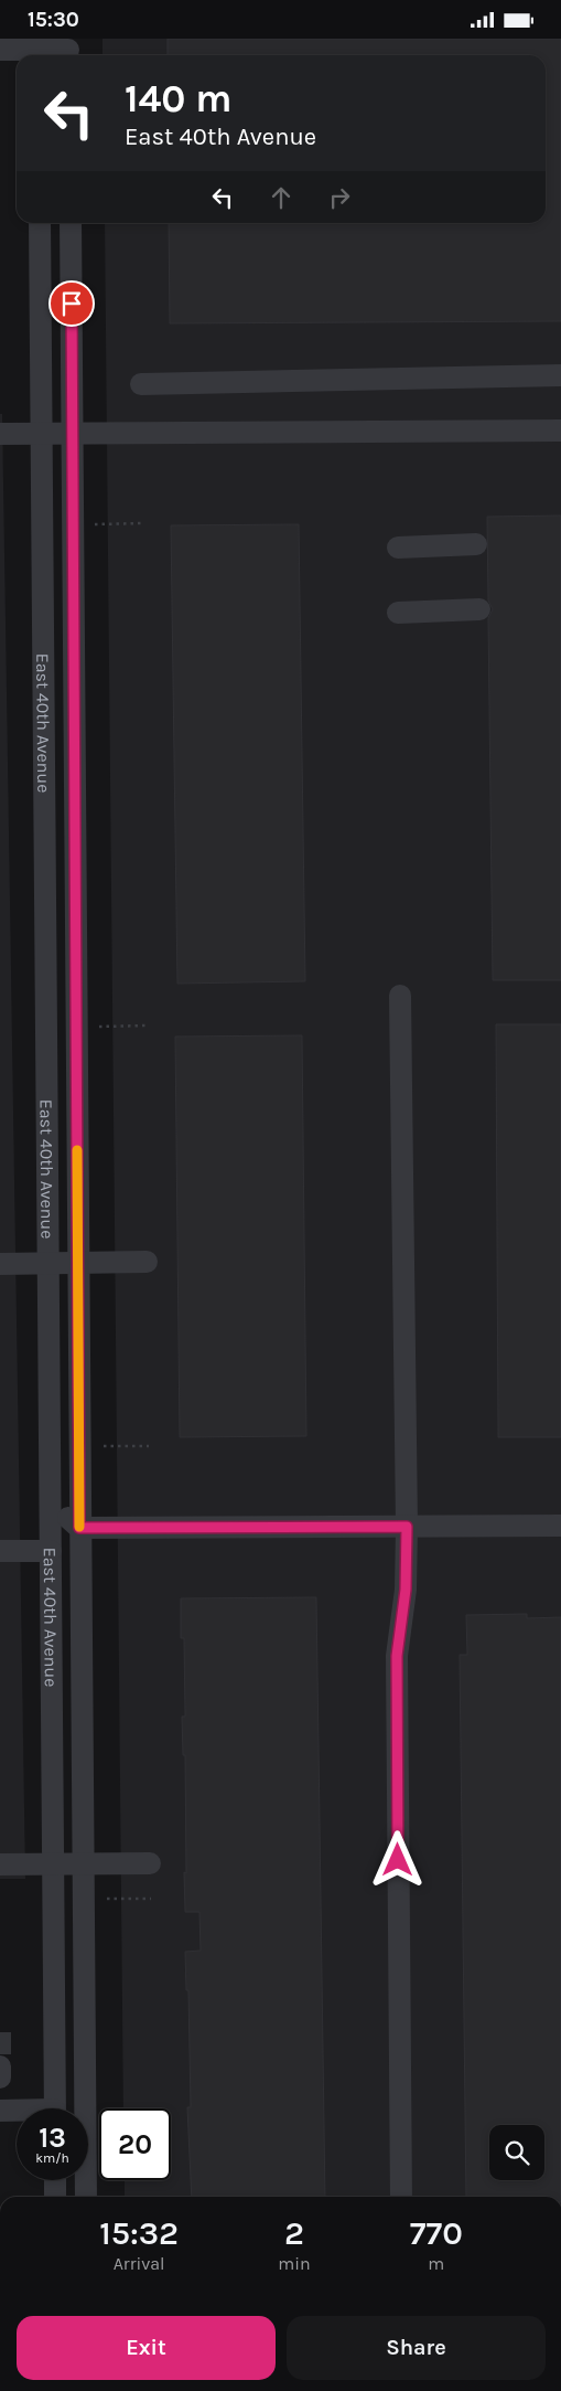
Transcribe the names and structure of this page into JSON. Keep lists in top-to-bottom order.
{
  "streets": {
    "street": ["East 40th Avenue"]
  },
  "page": {
    "status": "15:30",
    "turn": ["140 m", "East 40th Avenue"],
    "speed": "13 km/h",
    "limit": "20",
    "eta": [
      "15:32",
      "Arrival",
      "2",
      "min",
      "770",
      "m"
    ],
    "buttons": ["Exit", "Share"]
  }
}
